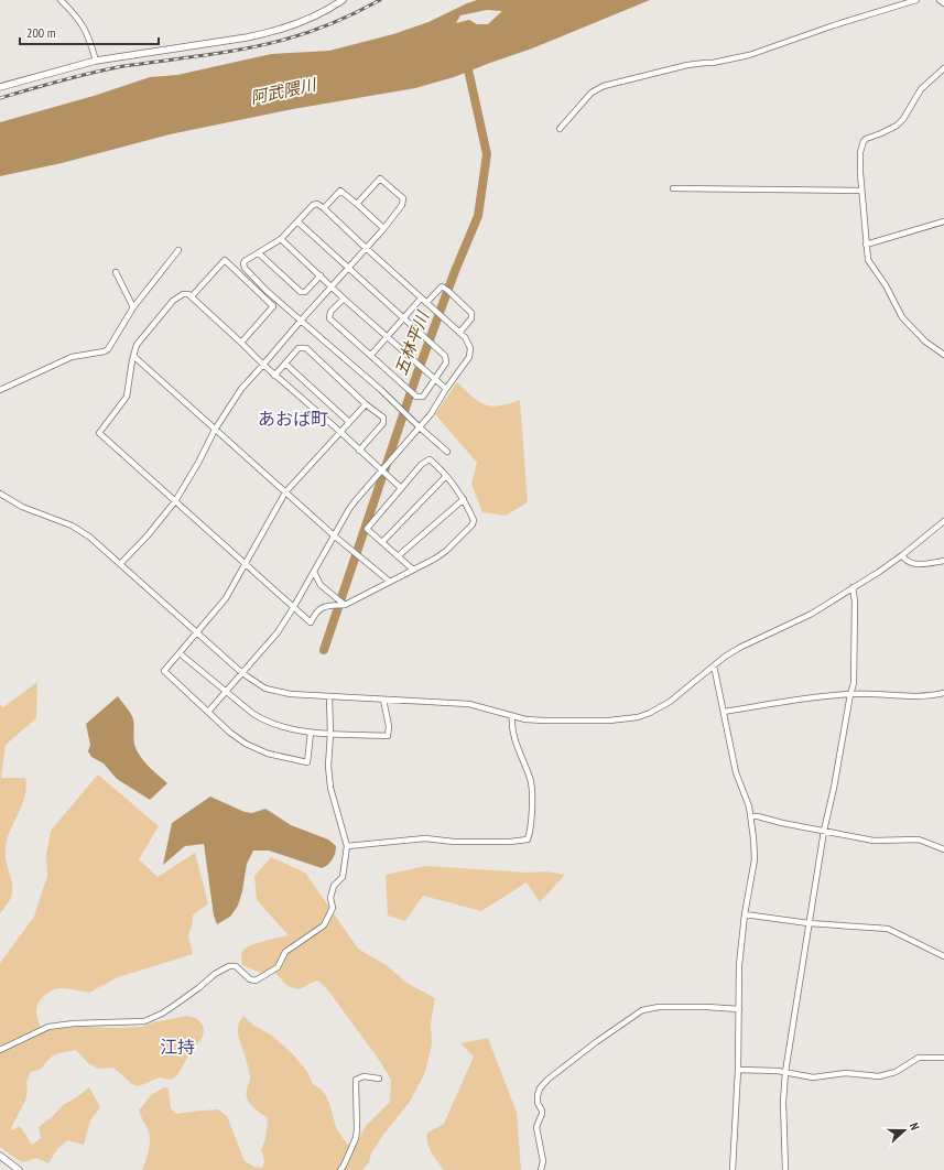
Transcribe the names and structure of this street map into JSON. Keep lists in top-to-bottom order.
{
  "districts": ["あおば町", "江持"],
  "water": ["阿武隈川", "五林平川"],
  "scale_bar": "200 m",
  "north": "right"
}
